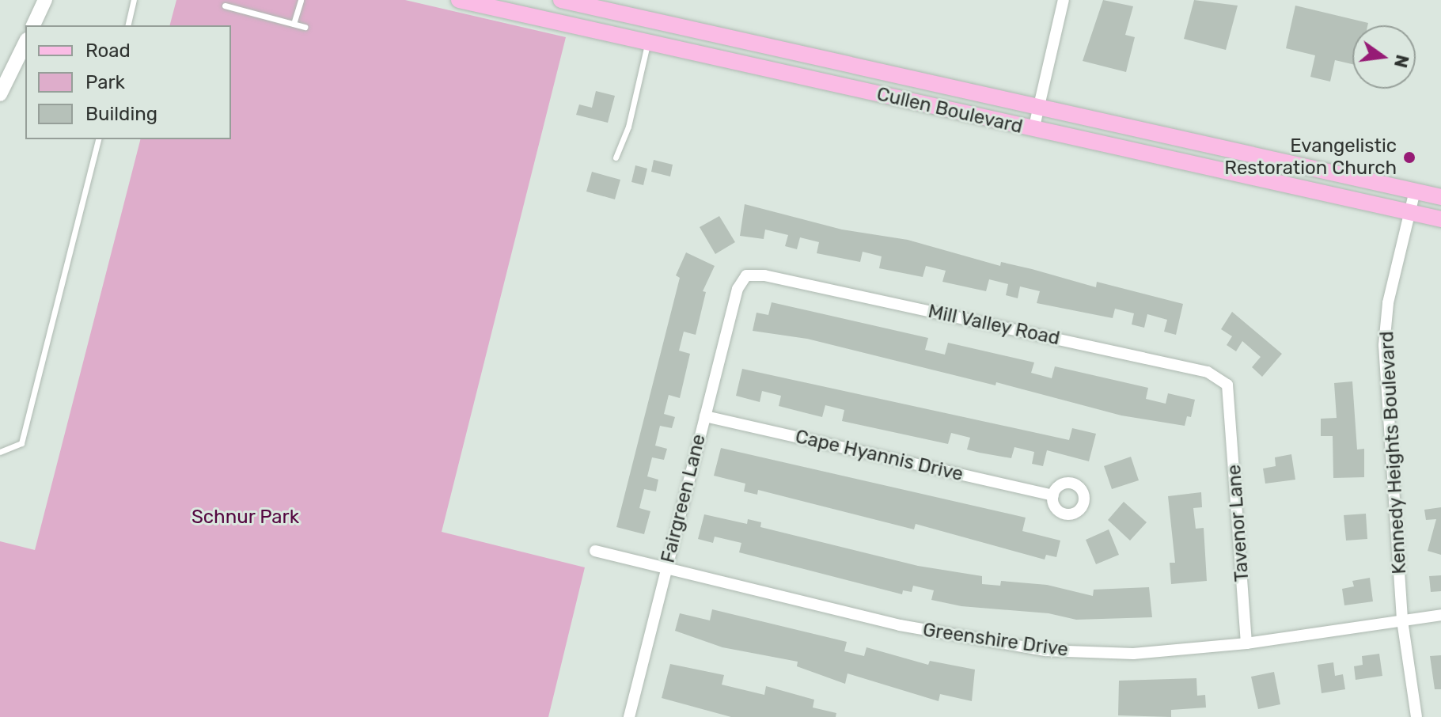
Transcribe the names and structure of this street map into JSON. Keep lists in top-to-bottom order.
{
  "streets": {
    "main road": ["Cullen Boulevard"],
    "street": [
      "Mill Valley Road",
      "Kennedy Heights Boulevard",
      "Cape Hyannis Drive",
      "Fairgreen Lane",
      "Tavenor Lane",
      "Greenshire Drive"
    ]
  },
  "crossings": [
    ["Cullen Boulevard", "Kennedy Heights Boulevard"],
    ["Mill Valley Road", "Fairgreen Lane"],
    ["Mill Valley Road", "Tavenor Lane"],
    ["Kennedy Heights Boulevard", "Greenshire Drive"],
    ["Cape Hyannis Drive", "Fairgreen Lane"],
    ["Fairgreen Lane", "Greenshire Drive"],
    ["Tavenor Lane", "Greenshire Drive"]
  ],
  "parks": ["Schnur Park"],
  "places": ["Evangelistic Restoration Church"],
  "legend": ["Road", "Park", "Building"],
  "north": "right"
}
